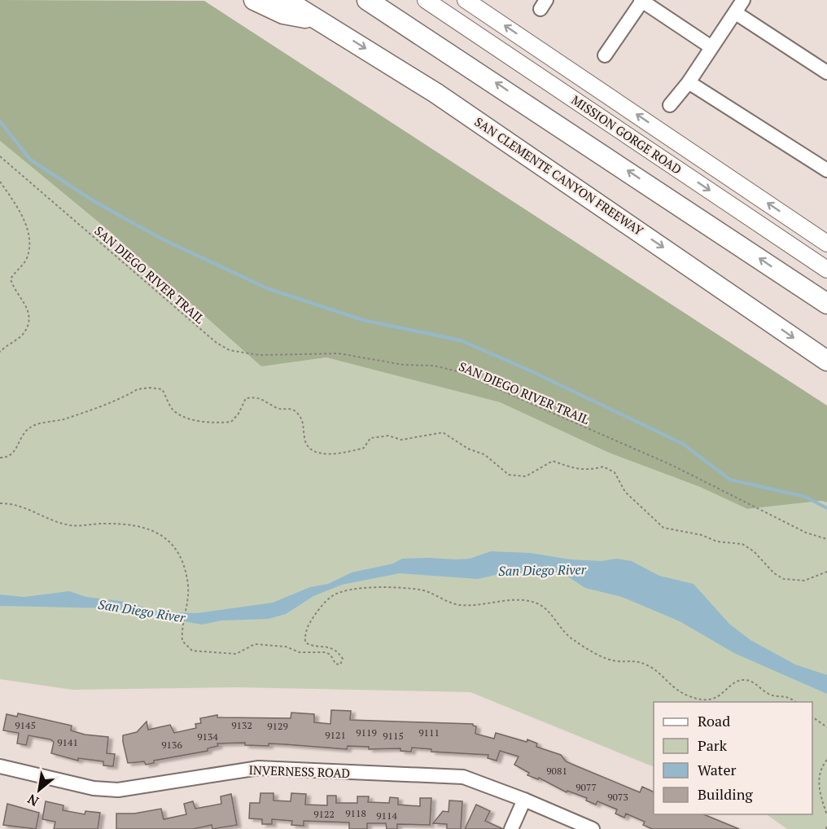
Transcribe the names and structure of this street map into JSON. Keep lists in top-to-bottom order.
{
  "streets": {
    "highway": ["SAN CLEMENTE CANYON FREEWAY"],
    "main road": ["MISSION GORGE ROAD"],
    "street": ["INVERNESS ROAD"],
    "path": ["SAN DIEGO RIVER TRAIL"]
  },
  "water": ["San Diego River"],
  "house_numbers": [
    "9145",
    "9132",
    "9129",
    "9119",
    "9111",
    "9121",
    "9115",
    "9134",
    "9141",
    "9136",
    "9081",
    "9077",
    "9073",
    "9118",
    "9122",
    "9114"
  ],
  "legend": [
    "Road",
    "Park",
    "Water",
    "Building"
  ],
  "north": "bottom left"
}
